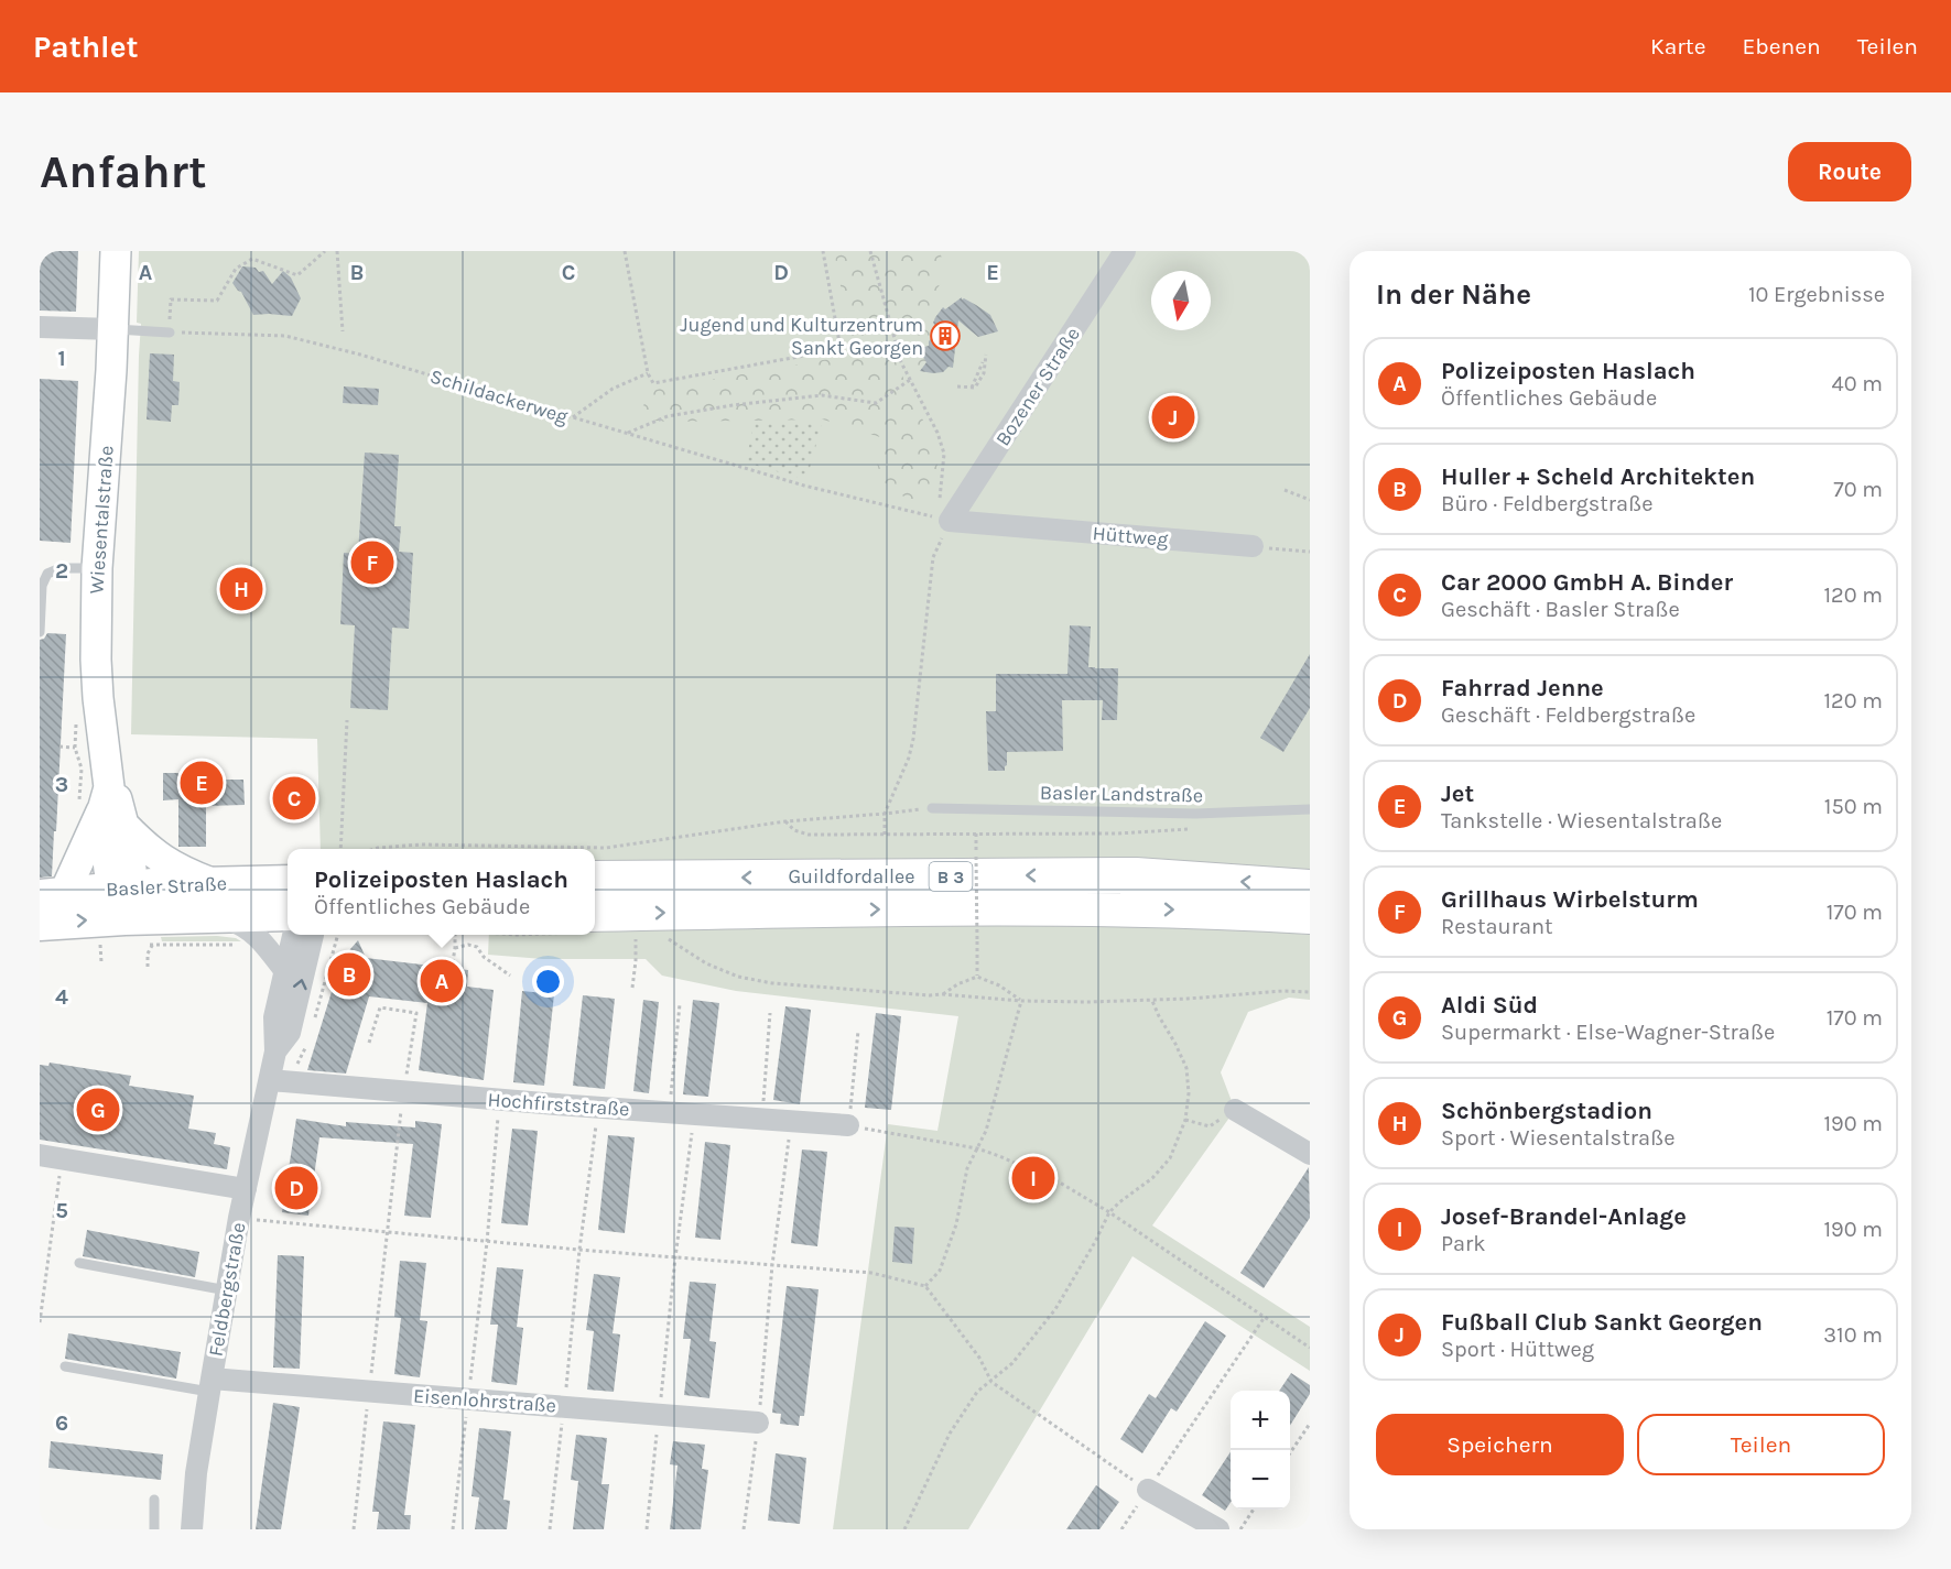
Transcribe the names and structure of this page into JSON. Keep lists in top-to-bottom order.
{
  "streets": {
    "highway": ["Guildfordallee", "B 3"],
    "main road": ["Wiesentalstraße", "Basler Straße"],
    "street": [
      "Bozener Straße",
      "Hüttweg",
      "Hochfirststraße",
      "Feldbergstraße",
      "Eisenlohrstraße"
    ],
    "lane": ["Basler Landstraße"],
    "path": ["Schildackerweg"]
  },
  "crossings": [
    ["Bozener Straße", "Schildackerweg"],
    ["Bozener Straße", "Hüttweg"],
    ["Schildackerweg", "Hüttweg"],
    ["Wiesentalstraße", "Basler Straße"],
    ["Hochfirststraße", "Feldbergstraße"],
    ["Feldbergstraße", "Eisenlohrstraße"]
  ],
  "places": {
    "building": ["Jugend und Kulturzentrum Sankt Georgen"]
  },
  "north": "bottom",
  "page": {
    "header": "Pathlet",
    "nav": ["Karte", "Ebenen", "Teilen"],
    "buttons": [
      "Route",
      ["Speichern", "Teilen"]
    ],
    "title": "Anfahrt",
    "heading": ["In der Nähe", "10 Ergebnisse"],
    "list": [
      {
        "mark": "A",
        "name": "Polizeiposten Haslach",
        "note": "Öffentliches Gebäude",
        "value": "40 m"
      },
      {
        "mark": "B",
        "name": "Huller + Scheld Architekten",
        "note": "Büro · Feldbergstraße",
        "value": "70 m"
      },
      {
        "mark": "C",
        "name": "Car 2000 GmbH A. Binder",
        "note": "Geschäft · Basler Straße",
        "value": "120 m"
      },
      {
        "mark": "D",
        "name": "Fahrrad Jenne",
        "note": "Geschäft · Feldbergstraße",
        "value": "120 m"
      },
      {
        "mark": "E",
        "name": "Jet",
        "note": "Tankstelle · Wiesentalstraße",
        "value": "150 m"
      },
      {
        "mark": "F",
        "name": "Grillhaus Wirbelsturm",
        "note": "Restaurant",
        "value": "170 m"
      },
      {
        "mark": "G",
        "name": "Aldi Süd",
        "note": "Supermarkt · Else-Wagner-Straße",
        "value": "170 m"
      },
      {
        "mark": "H",
        "name": "Schönbergstadion",
        "note": "Sport · Wiesentalstraße",
        "value": "190 m"
      },
      {
        "mark": "I",
        "name": "Josef-Brandel-Anlage",
        "note": "Park",
        "value": "190 m"
      },
      {
        "mark": "J",
        "name": "Fußball Club Sankt Georgen",
        "note": "Sport · Hüttweg",
        "value": "310 m"
      }
    ],
    "pins": [
      "J",
      "F",
      "H",
      "E",
      "C",
      "B",
      "A",
      "G",
      "I",
      "D"
    ],
    "popup": ["Polizeiposten Haslach", "Öffentliches Gebäude"],
    "map_buttons": ["+", "−"]
  },
  "grid": {
    "columns": [
      "A",
      "B",
      "C",
      "D",
      "E"
    ],
    "rows": [
      "1",
      "2",
      "3",
      "4",
      "5",
      "6"
    ]
  }
}
